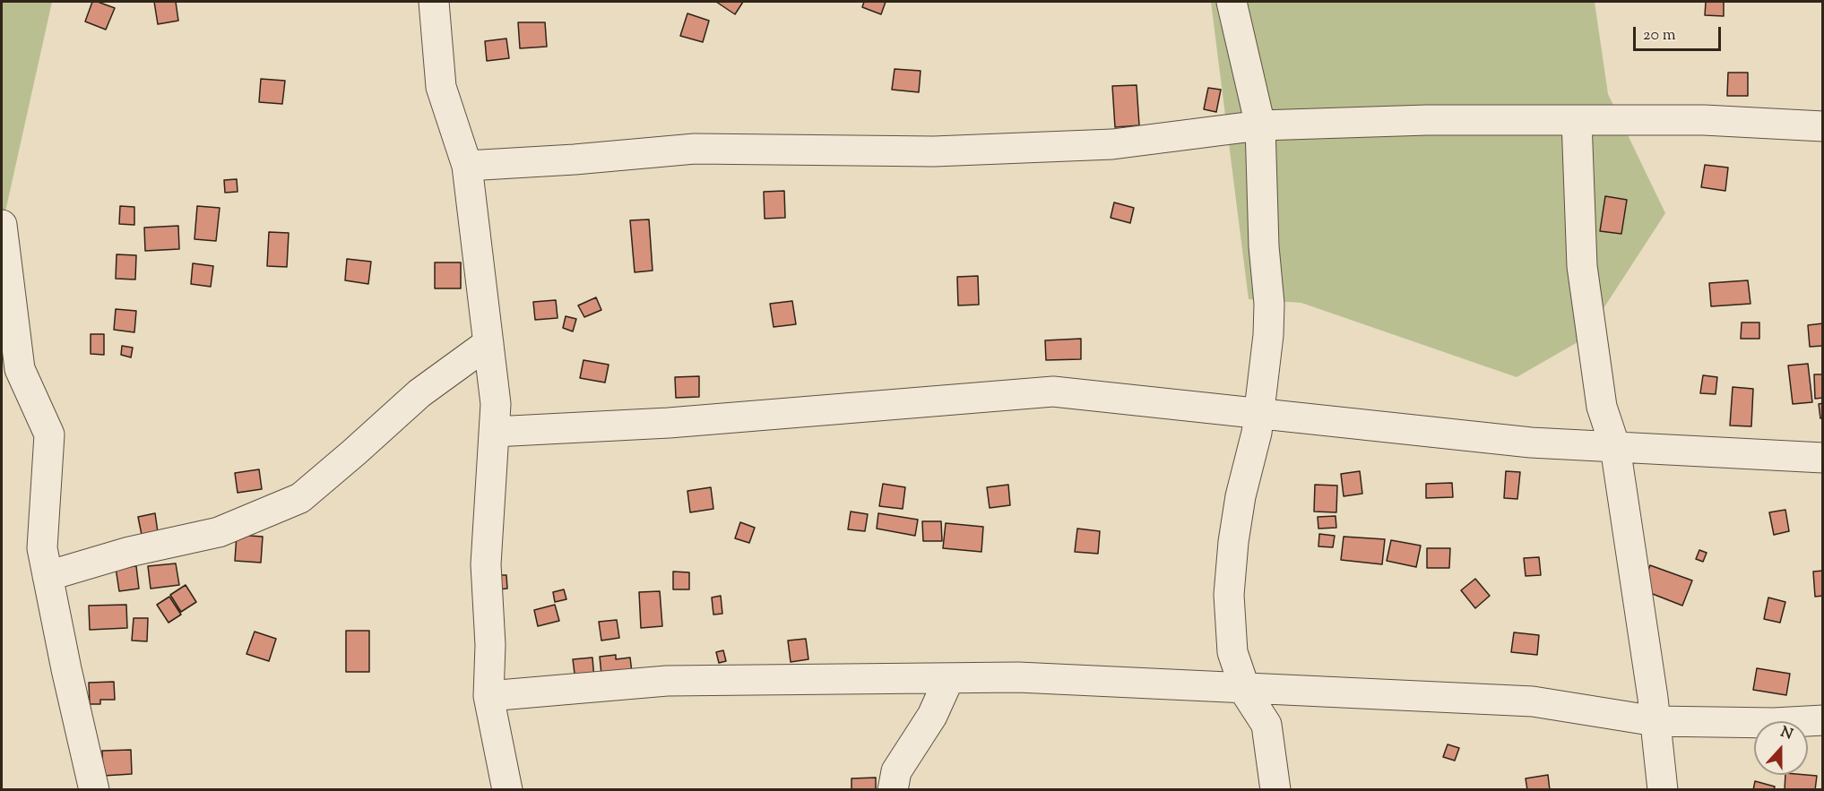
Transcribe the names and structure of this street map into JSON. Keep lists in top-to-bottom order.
{
  "scale_bar": "20 m",
  "north": "top"
}
